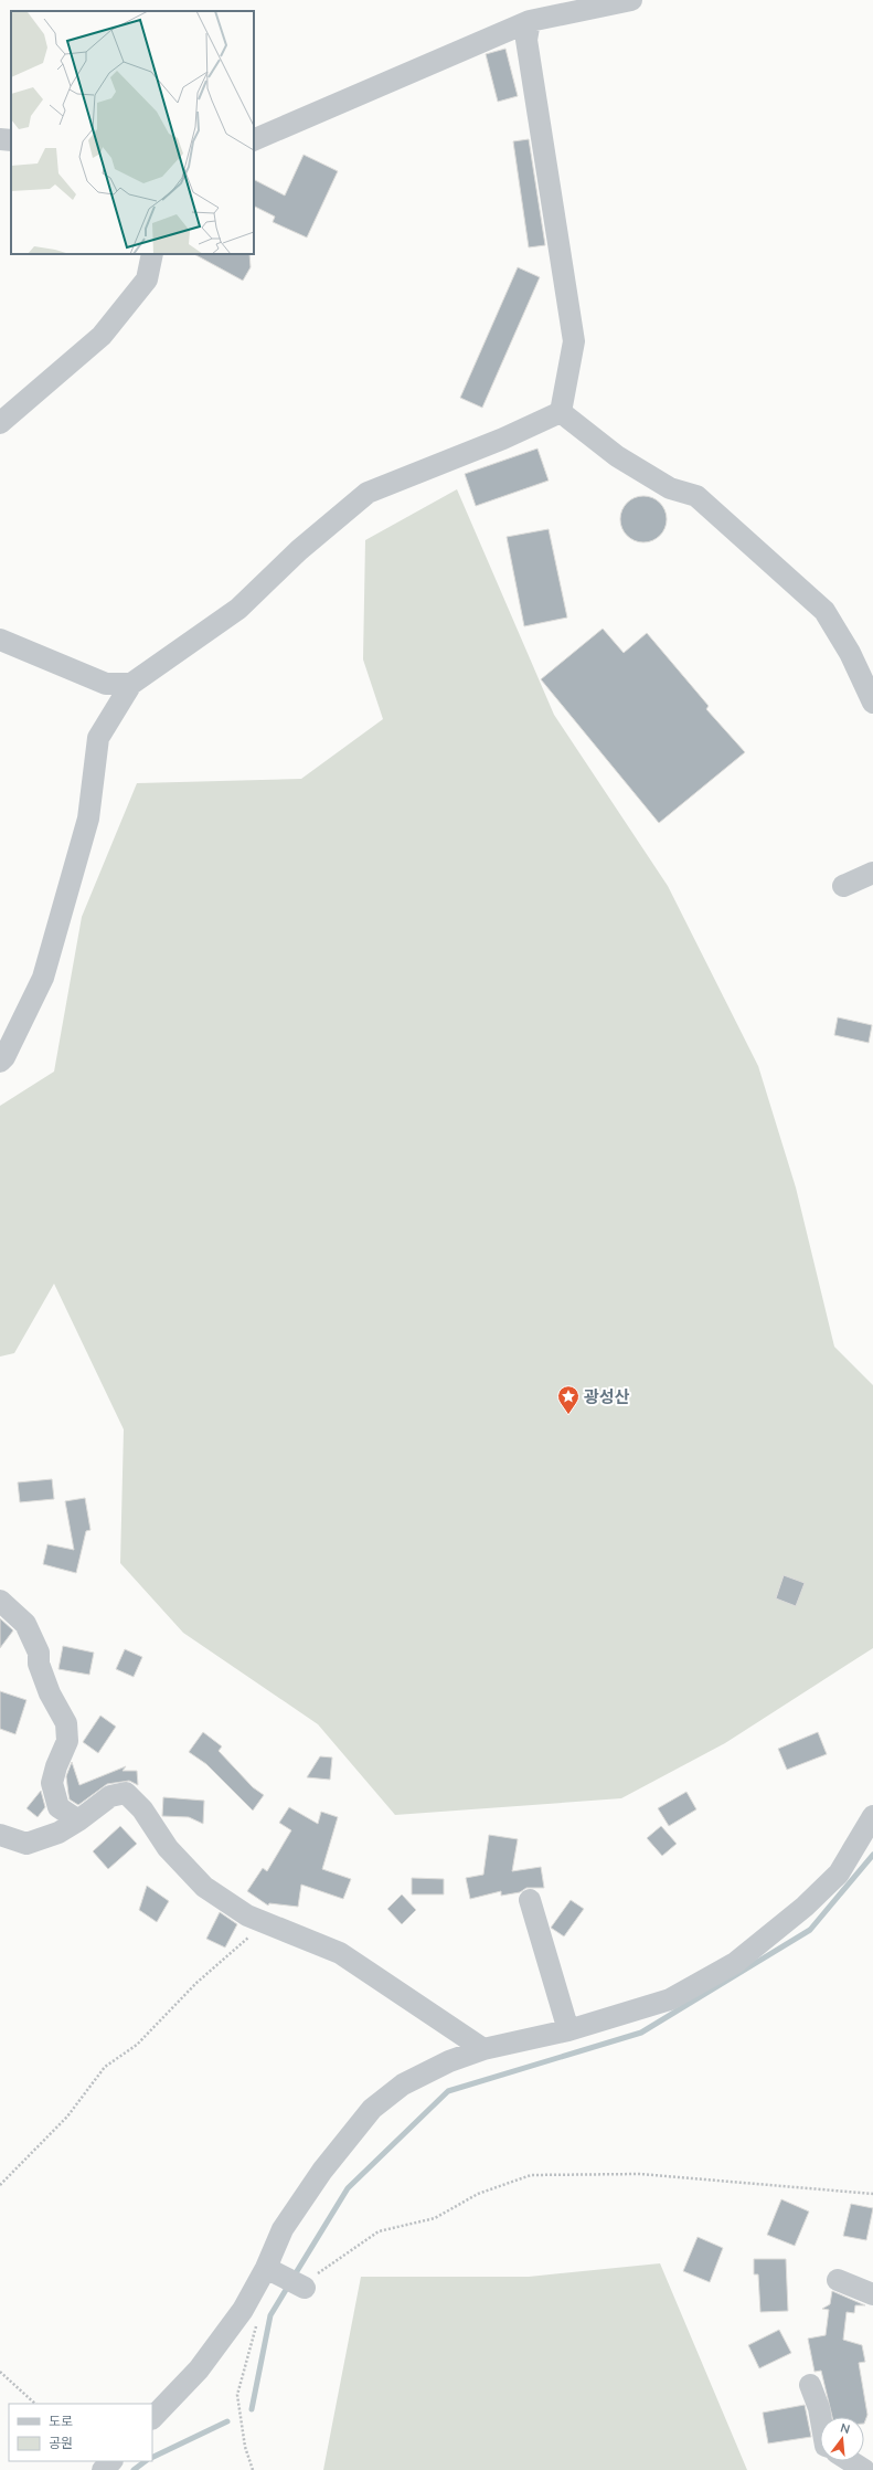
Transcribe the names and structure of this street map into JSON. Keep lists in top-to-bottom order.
{
  "places": {
    "place": ["광성산"]
  },
  "legend": ["도로", "공원"],
  "north": "top"
}
